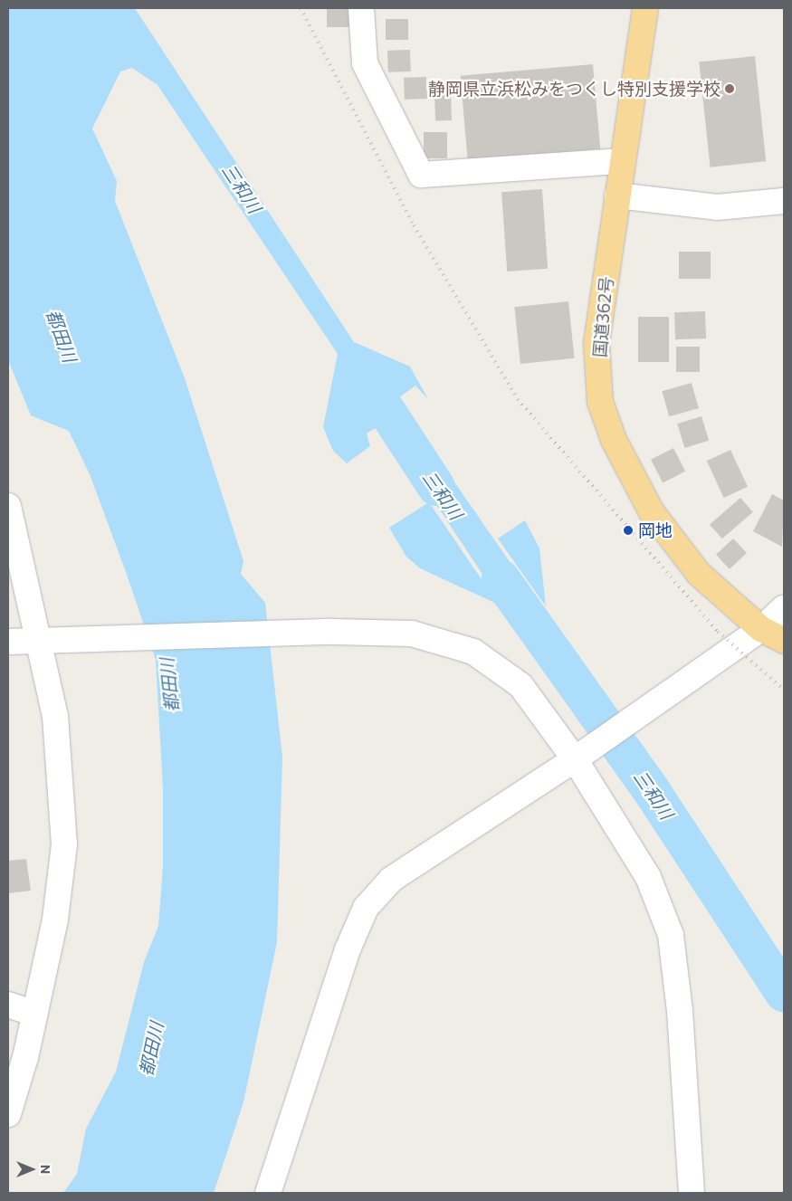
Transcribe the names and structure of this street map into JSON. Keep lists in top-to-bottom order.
{
  "streets": {
    "highway": ["国道362号"]
  },
  "water": ["三和川", "都田川"],
  "places": ["静岡県立浜松みをつくし特別支援学校", "岡地"],
  "north": "right"
}
